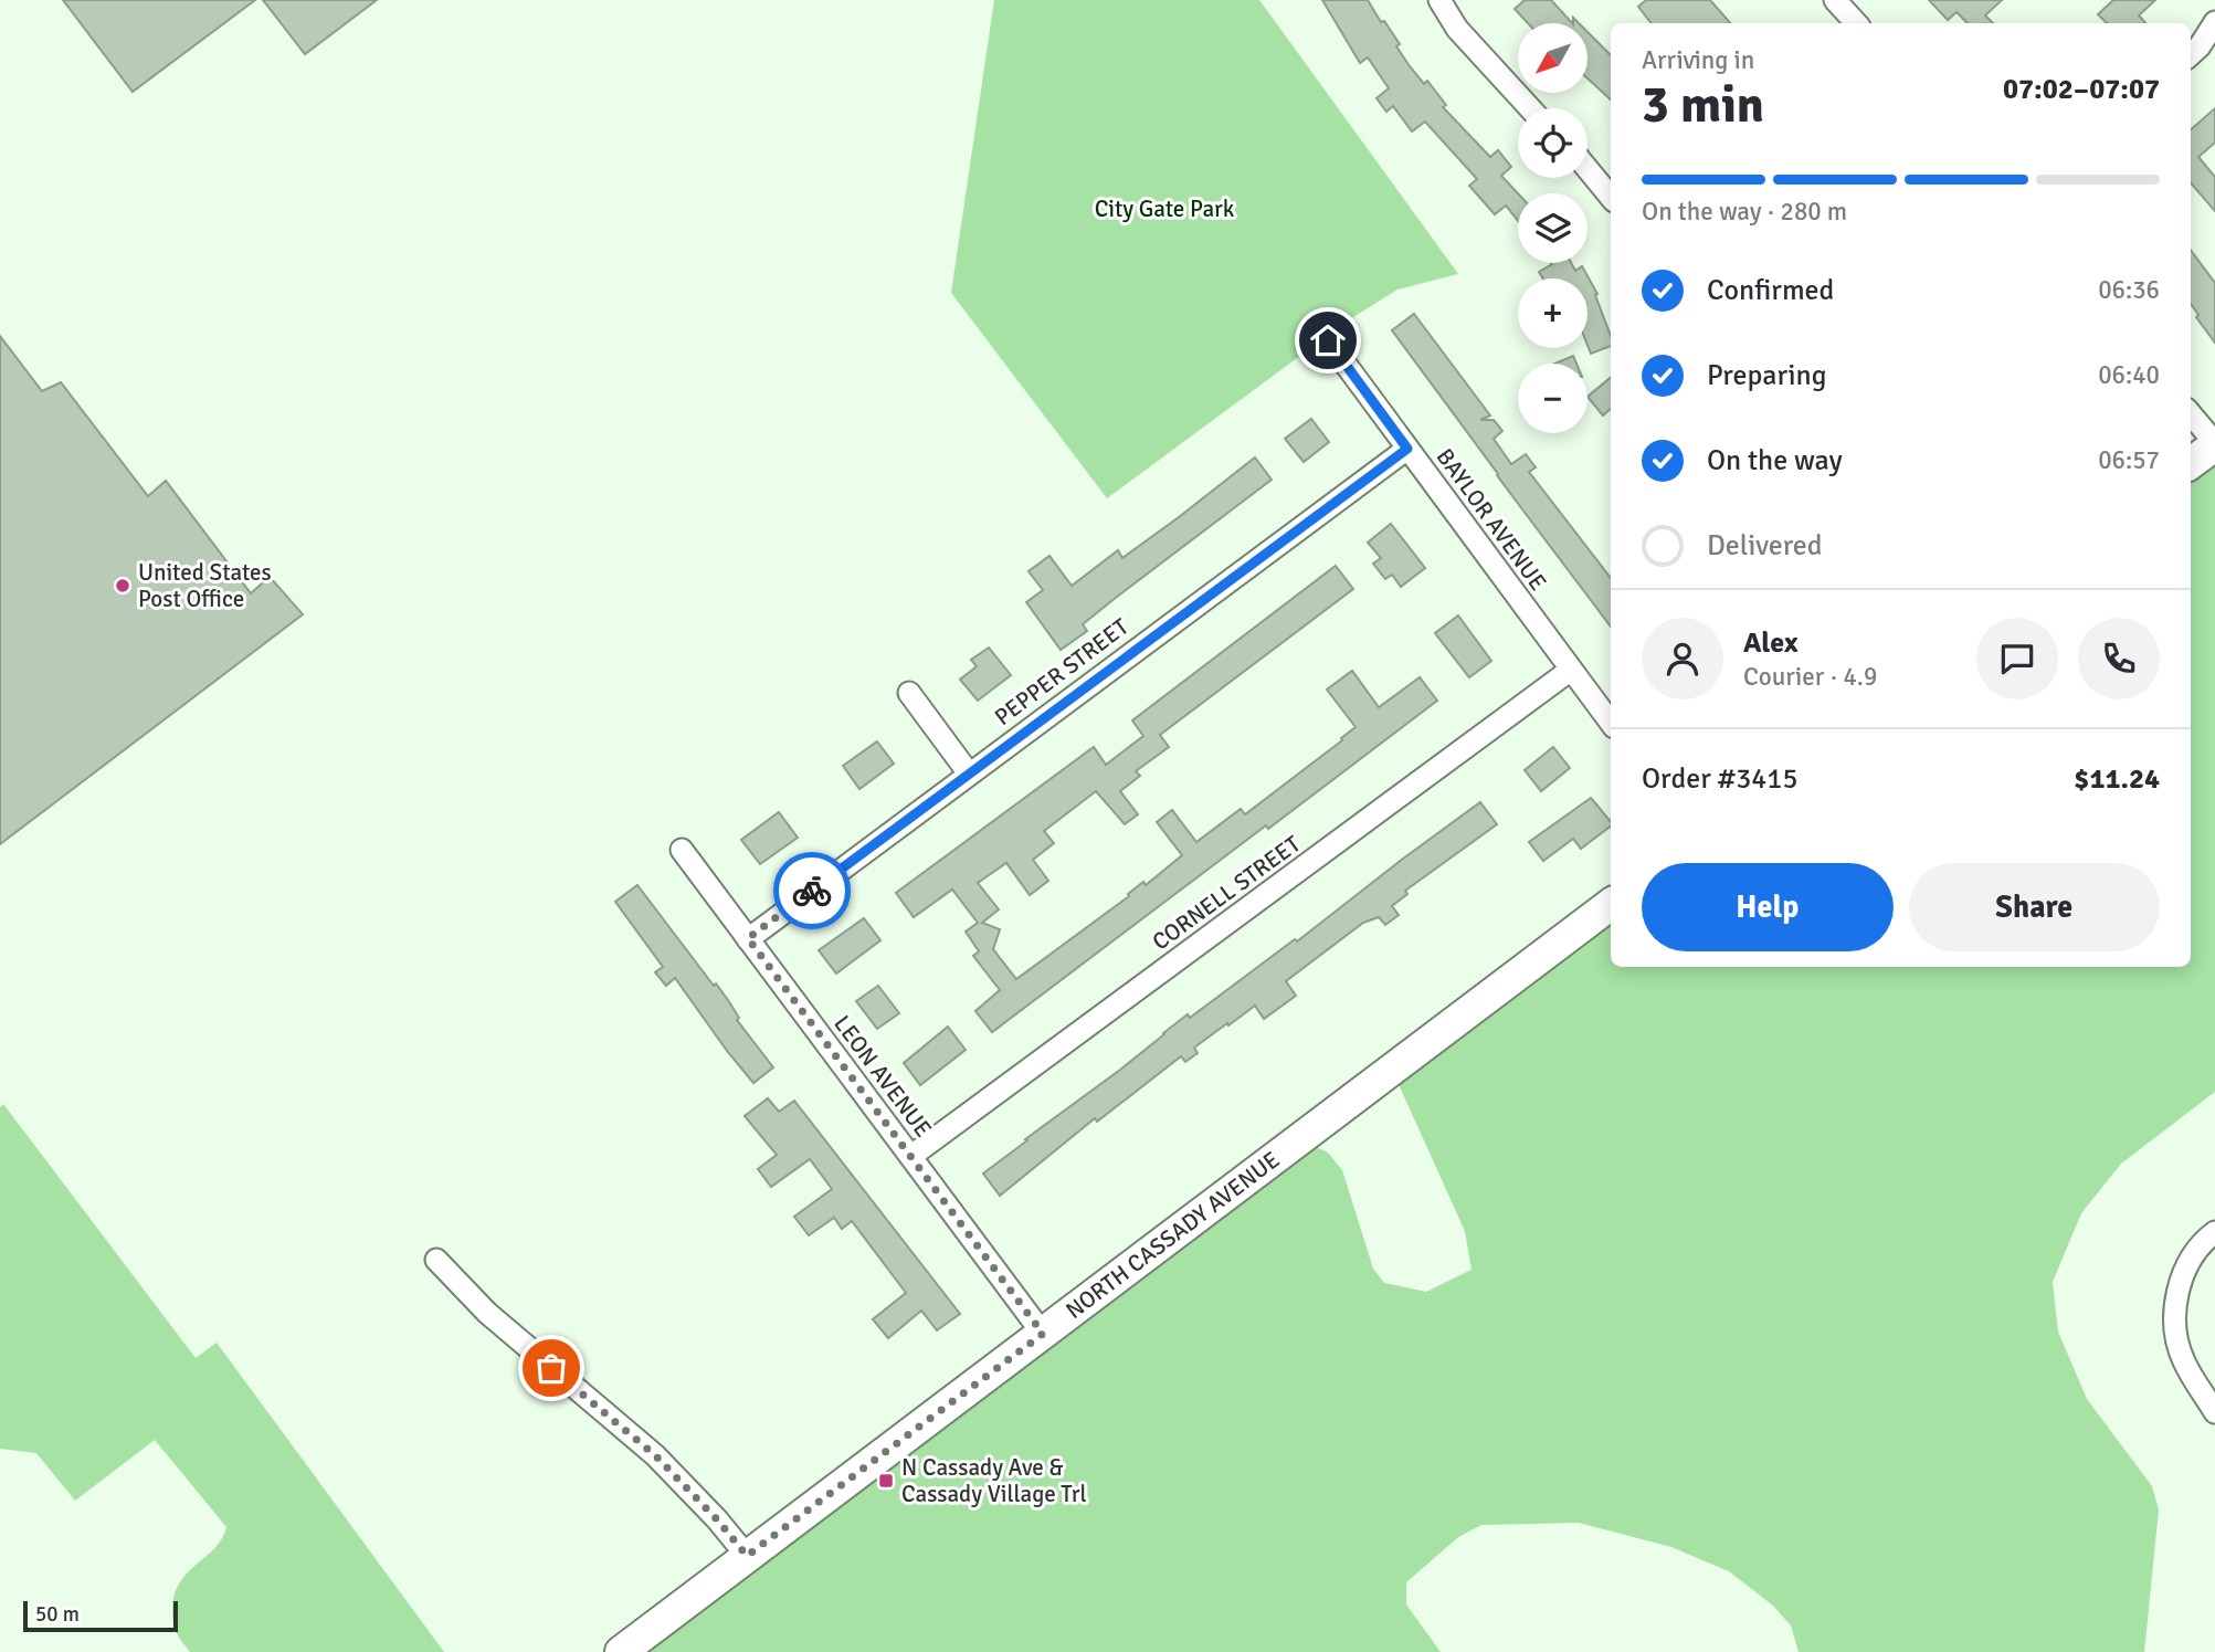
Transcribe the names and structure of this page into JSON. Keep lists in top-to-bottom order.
{
  "streets": {
    "main road": ["NORTH CASSADY AVENUE"],
    "street": [
      "BAYLOR AVENUE",
      "PEPPER STREET",
      "CORNELL STREET",
      "LEON AVENUE"
    ]
  },
  "crossings": [
    ["BAYLOR AVENUE", "PEPPER STREET"],
    ["BAYLOR AVENUE", "CORNELL STREET"],
    ["PEPPER STREET", "LEON AVENUE"],
    ["CORNELL STREET", "LEON AVENUE"],
    ["LEON AVENUE", "NORTH CASSADY AVENUE"]
  ],
  "parks": ["City Gate Park"],
  "places": {
    "other": ["United States Post Office"],
    "transit": ["N Cassady Ave & Cassady Village Trl"]
  },
  "scale_bar": "50 m",
  "north": "bottom left",
  "page": {
    "map_buttons": ["+", "−"],
    "heading": ["3 min", "Arriving in", "07:02–07:07"],
    "panel": [
      "Alex",
      "Courier · 4.9",
      "Order #3415",
      "$11.24"
    ],
    "bar": "On the way · 280 m",
    "list": [
      ["Confirmed", "06:36"],
      ["Preparing", "06:40"],
      ["On the way", "06:57"],
      "Delivered"
    ],
    "buttons": ["Help", "Share"],
    "scale": "50 m"
  }
}
